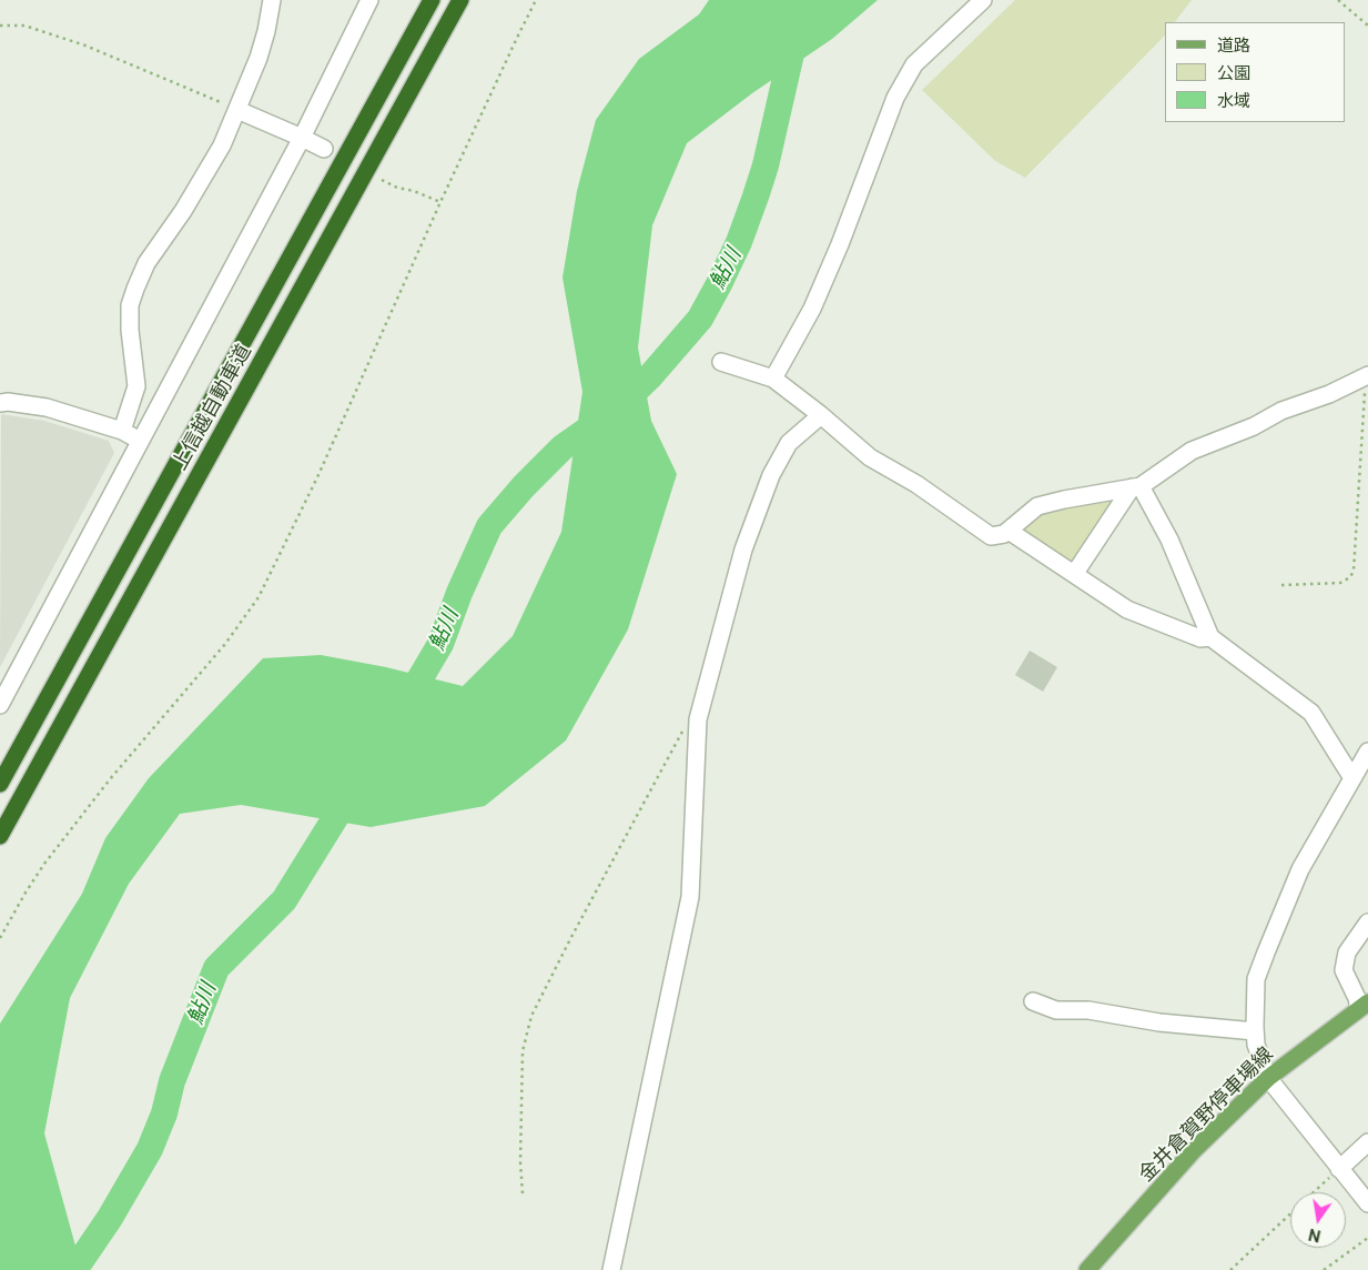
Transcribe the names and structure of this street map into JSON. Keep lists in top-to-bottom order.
{
  "streets": {
    "highway": ["上信越自動車道"],
    "main road": ["金井倉賀野停車場線"]
  },
  "water": ["鮎川"],
  "legend": ["道路", "公園", "水域"],
  "north": "bottom"
}
